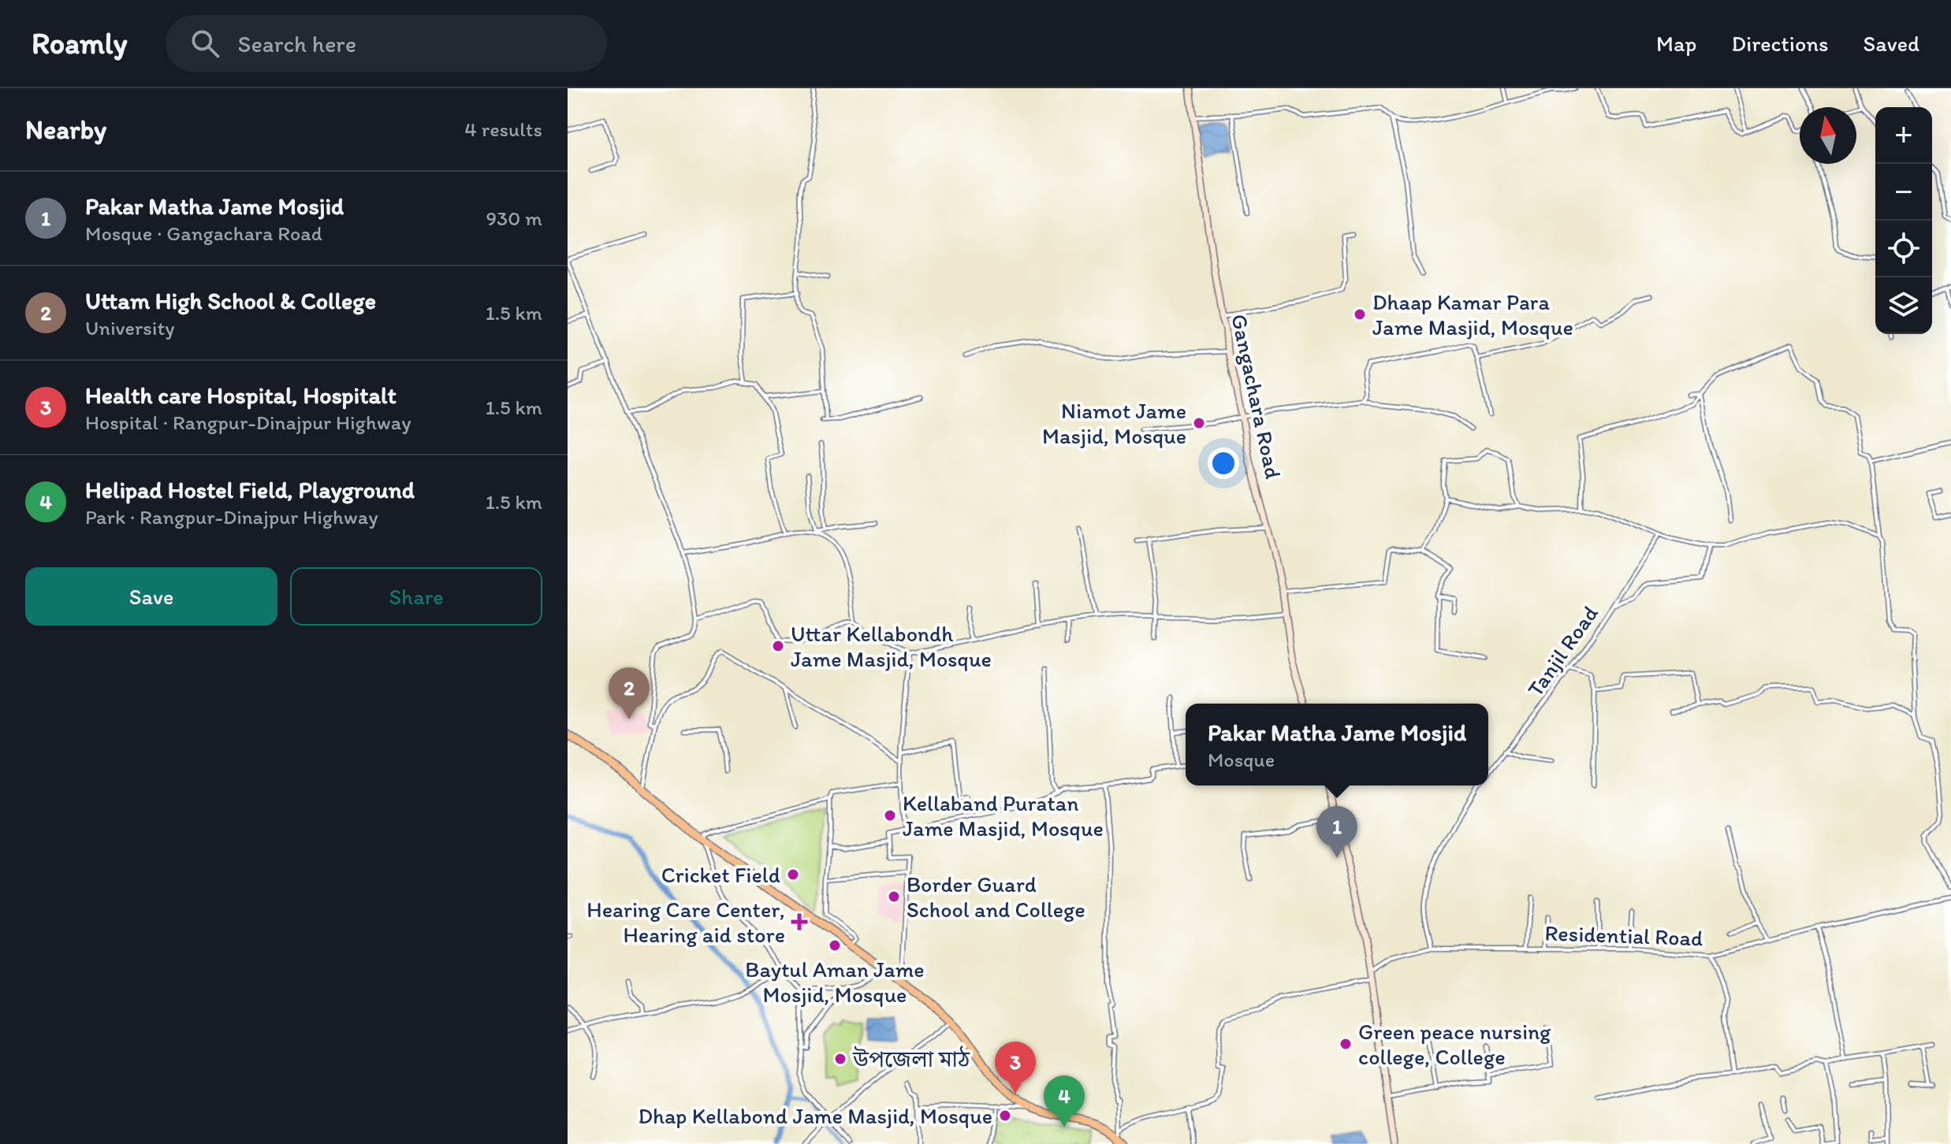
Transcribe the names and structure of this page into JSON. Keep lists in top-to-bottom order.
{
  "streets": {
    "main road": ["Gangachara Road"],
    "street": ["Tanjil Road", "Residential Road"]
  },
  "crossings": [
    ["Tanjil Road", "Residential Road"]
  ],
  "places": {
    "other": [
      "Dhaap Kamar Para Jame Masjid, Mosque",
      "Niamot Jame Masjid, Mosque",
      "Uttar Kellabondh Jame Masjid, Mosque",
      "Kellaband Puratan Jame Masjid, Mosque",
      "Cricket Field",
      "Border Guard School and College",
      "Baytul Aman Jame Mosjid, Mosque",
      "Green peace nursing college, College",
      "উপজেলা মাঠ",
      "Dhap Kellabond Jame Masjid, Mosque"
    ],
    "health": ["Hearing Care Center, Hearing aid store"]
  },
  "north": "top",
  "page": {
    "header": "Roamly",
    "search": "Search here",
    "nav": ["Map", "Directions", "Saved"],
    "heading": ["Nearby", "4 results"],
    "map_buttons": ["+", "−"],
    "list": [
      {
        "mark": "1",
        "name": "Pakar Matha Jame Mosjid",
        "note": "Mosque · Gangachara Road",
        "value": "930 m"
      },
      {
        "mark": "2",
        "name": "Uttam High School & College",
        "note": "University",
        "value": "1.5 km"
      },
      {
        "mark": "3",
        "name": "Health care Hospital, Hospitalt",
        "note": "Hospital · Rangpur-Dinajpur Highway",
        "value": "1.5 km"
      },
      {
        "mark": "4",
        "name": "Helipad Hostel Field, Playground",
        "note": "Park · Rangpur-Dinajpur Highway",
        "value": "1.5 km"
      }
    ],
    "buttons": ["Save", "Share"],
    "pins": [
      "2",
      "1",
      "3",
      "4"
    ],
    "popup": ["Pakar Matha Jame Mosjid", "Mosque"]
  }
}
